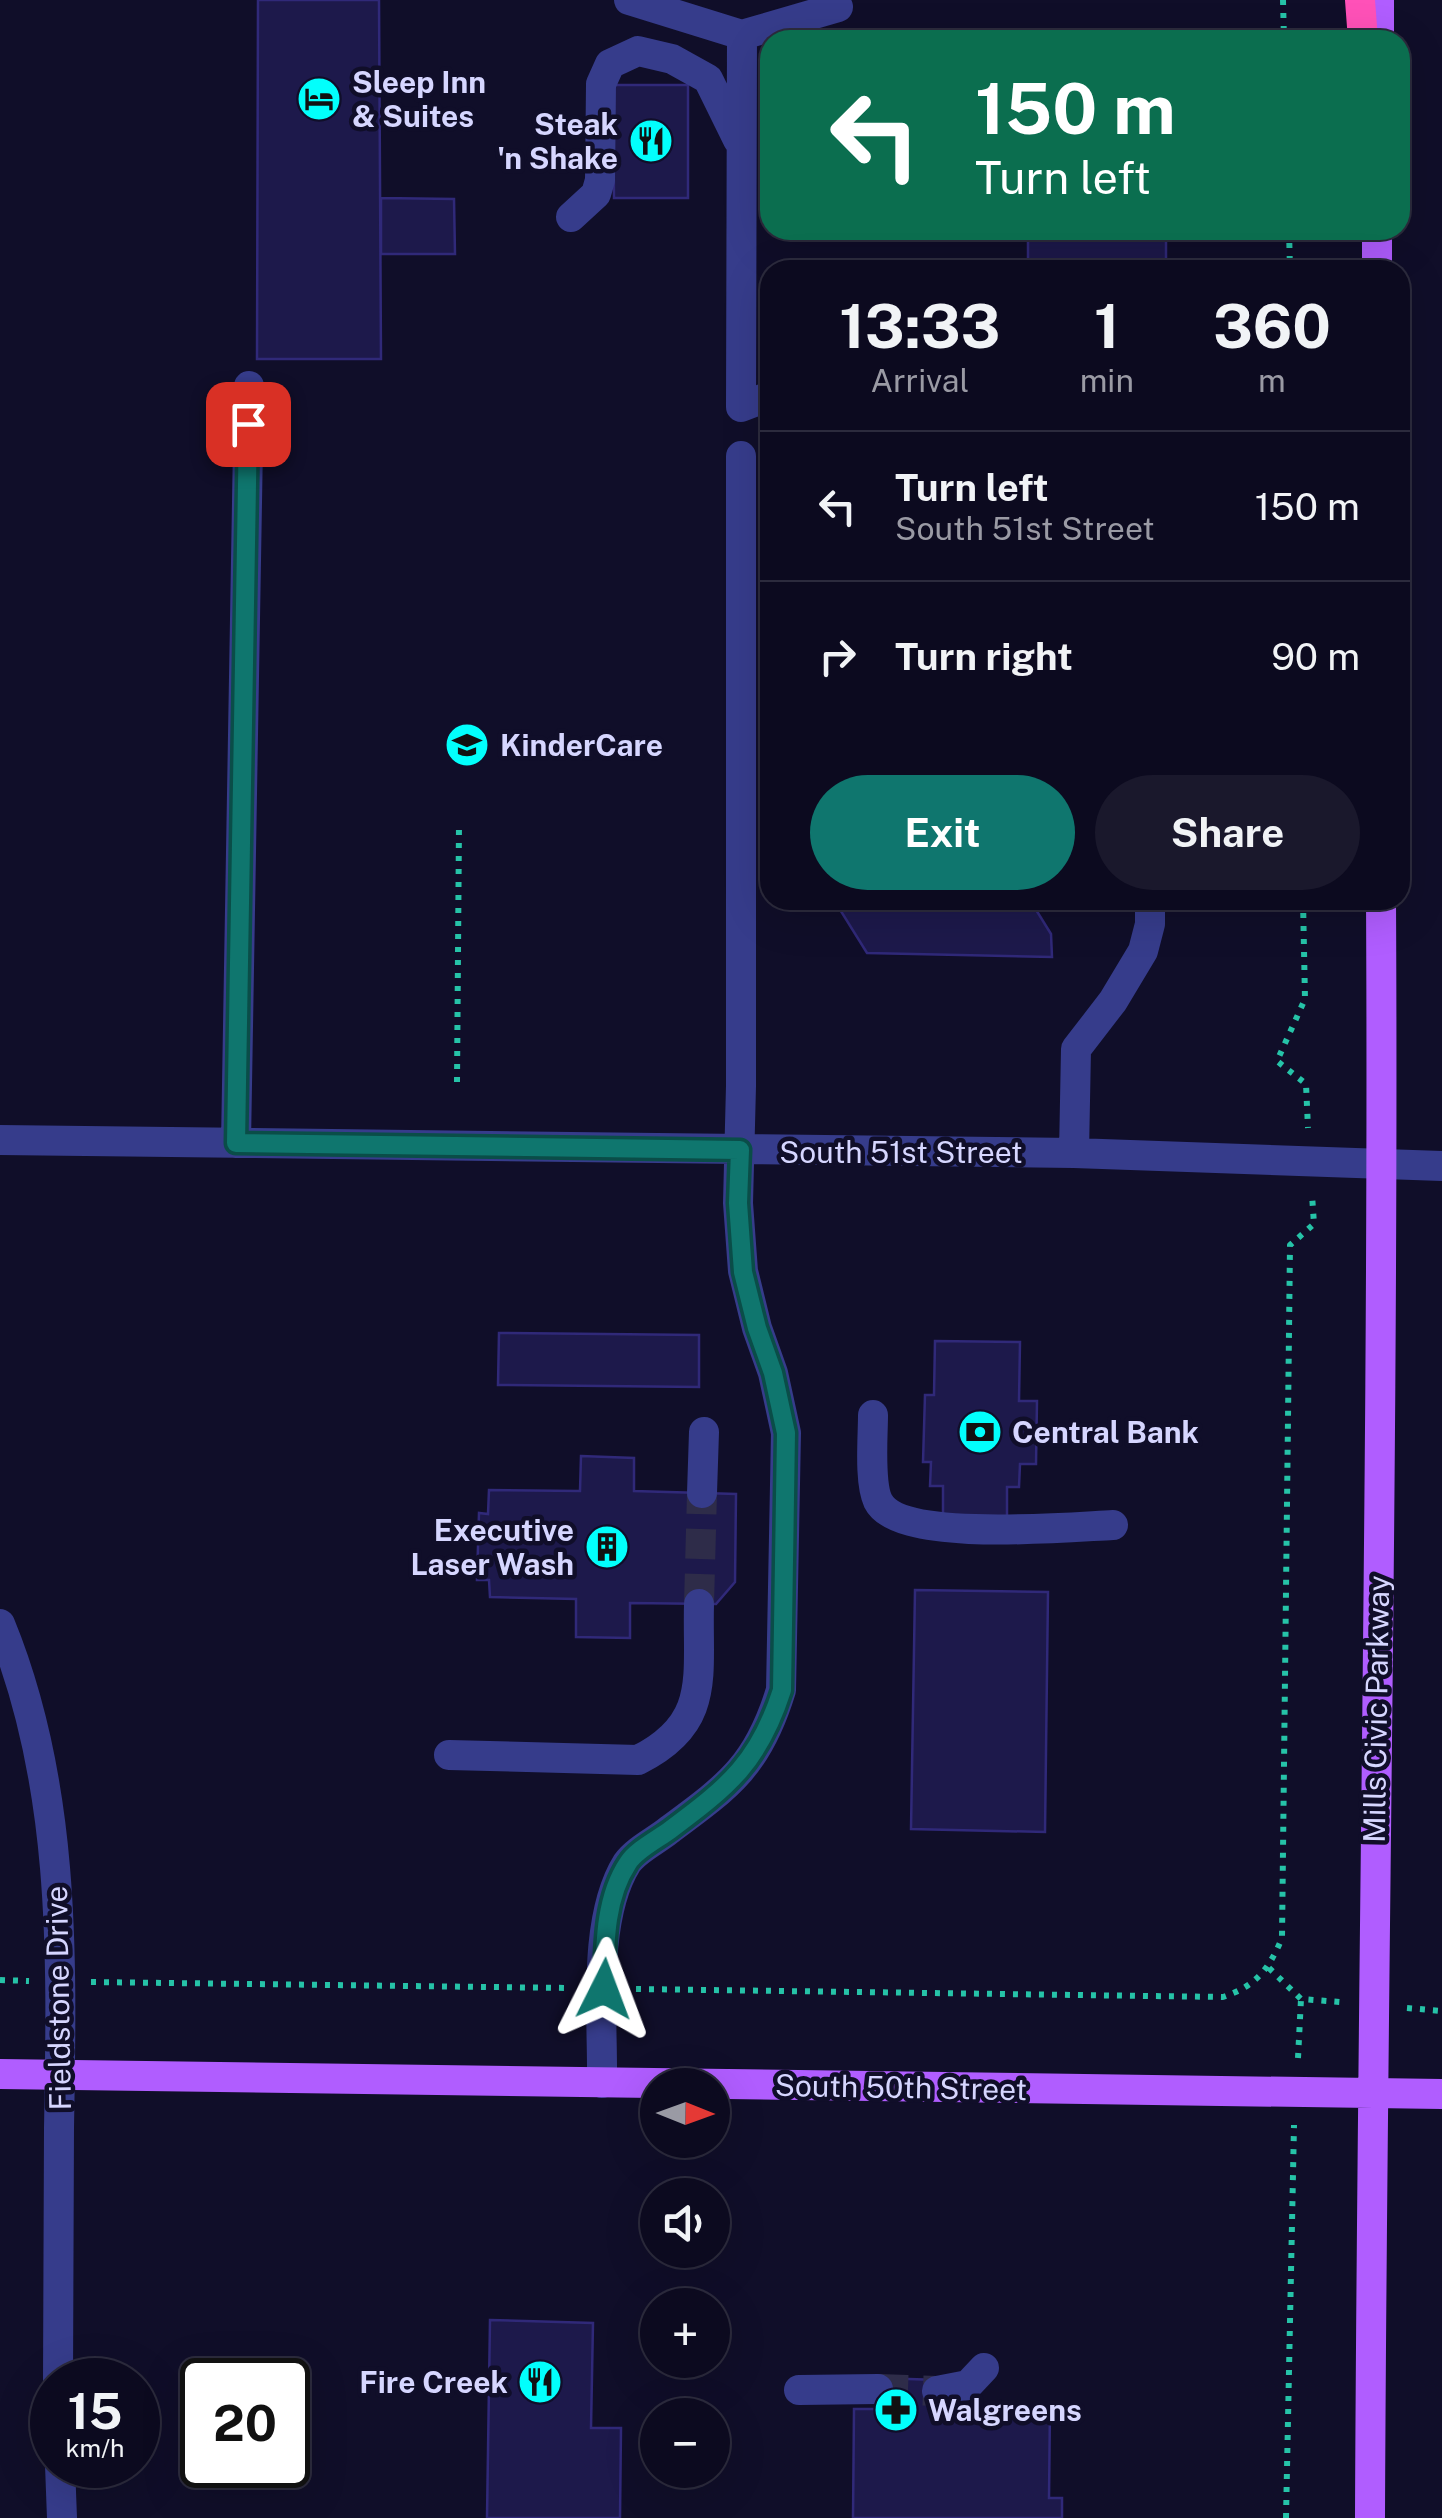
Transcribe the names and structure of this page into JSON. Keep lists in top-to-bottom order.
{
  "streets": {
    "main road": ["Mills Civic Parkway", "South 50th Street"],
    "street": ["South 51st Street", "Fieldstone Drive"]
  },
  "crossings": [
    ["South 51st Street", "Mills Civic Parkway"],
    ["Mills Civic Parkway", "South 50th Street"],
    ["Fieldstone Drive", "South 50th Street"]
  ],
  "places": {
    "hotel": ["Sleep Inn & Suites"],
    "restaurant": ["Steak 'n Shake", "Fire Creek"],
    "school or university": ["KinderCare"],
    "bank": ["Central Bank"],
    "building": ["Executive Laser Wash"],
    "pharmacy": ["Walgreens"]
  },
  "north": "right",
  "page": {
    "turn": ["150 m", "Turn left"],
    "eta": [
      "13:33",
      "Arrival",
      "1",
      "min",
      "360",
      "m"
    ],
    "list": [
      {
        "name": "Turn left",
        "note": "South 51st Street",
        "value": "150 m"
      },
      {
        "name": "Turn right",
        "value": "90 m"
      }
    ],
    "buttons": ["Exit", "Share"],
    "map_buttons": ["+", "−"],
    "speed": "15 km/h",
    "limit": "20"
  }
}
